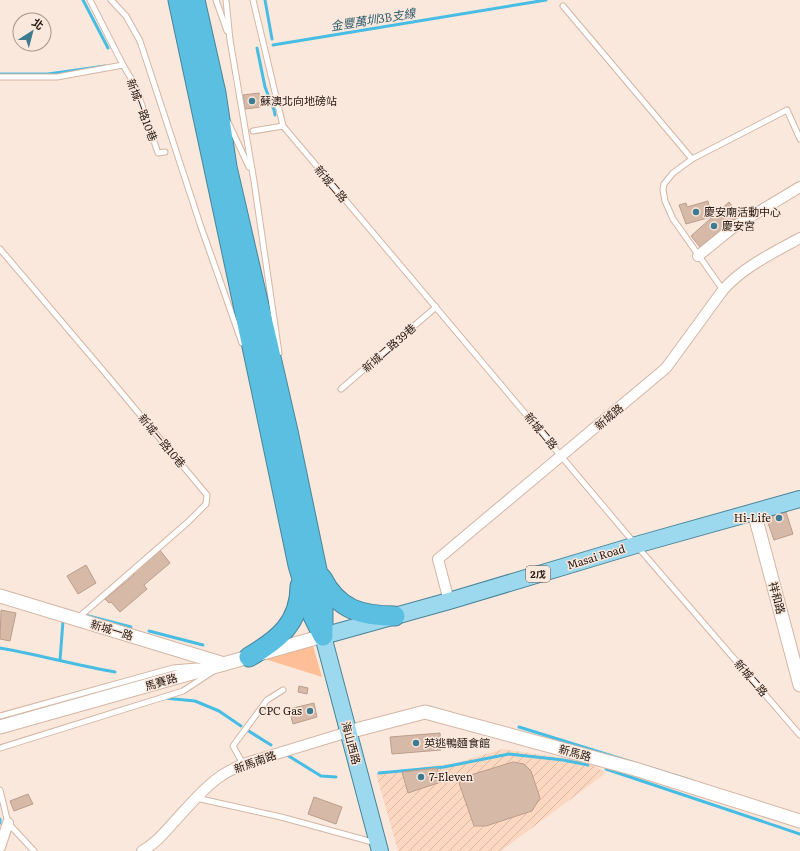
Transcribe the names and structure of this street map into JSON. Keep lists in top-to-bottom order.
{
  "streets": {
    "main road": ["Masai Road", "2戊", "海山西路"],
    "street": [
      "新城路",
      "祥和路",
      "新城一路",
      "馬賽路",
      "新馬路",
      "新馬南路"
    ],
    "lane": ["新城一路10巷", "新城二路", "新城二路39巷"]
  },
  "crossings": [
    ["新城一路10巷", "新城一路"],
    ["新城二路", "新城二路39巷"],
    ["新城二路", "新城路"],
    ["新城二路", "Masai Road"],
    ["新城路", "Masai Road"],
    ["Masai Road", "祥和路"],
    ["Masai Road", "馬賽路"],
    ["Masai Road", "海山西路"],
    ["新城一路", "馬賽路"],
    ["馬賽路", "海山西路"],
    ["海山西路", "新馬路"],
    ["海山西路", "新馬南路"],
    ["新馬路", "新馬南路"]
  ],
  "water": ["金豐萬圳3B支線"],
  "places": [
    "蘇澳北向地磅站",
    "慶安廟活動中心",
    "慶安宮",
    "Hi-Life",
    "CPC Gas",
    "英逃鴨麵食館",
    "7-Eleven"
  ],
  "north": "top right"
}
